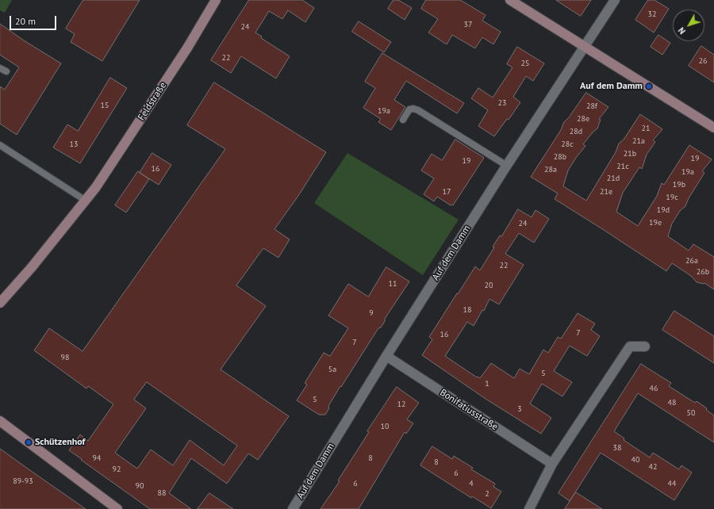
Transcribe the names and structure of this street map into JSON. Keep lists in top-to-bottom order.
{
  "streets": {
    "main road": ["Feldstraße"],
    "street": ["Auf dem Damm", "Bonifatiusstraße"]
  },
  "crossings": [
    ["Auf dem Damm", "Bonifatiusstraße"]
  ],
  "places": ["Auf dem Damm", "Schützenhof"],
  "house_numbers": [
    "32",
    "37",
    "24",
    "22",
    "26",
    "25",
    "23",
    "15",
    "28f",
    "19a",
    "28e",
    "21",
    "28d",
    "21a",
    "13",
    "28c",
    "21b",
    "28b",
    "19",
    "19",
    "21c",
    "16",
    "28a",
    "19a",
    "21d",
    "19b",
    "17",
    "21e",
    "19c",
    "19d",
    "19e",
    "24",
    "26a",
    "22",
    "26b",
    "11",
    "20",
    "18",
    "9",
    "7",
    "16",
    "7",
    "98",
    "5a",
    "5",
    "1",
    "46",
    "5",
    "48",
    "12",
    "3",
    "50",
    "10",
    "38",
    "94",
    "8",
    "40",
    "8",
    "42",
    "92",
    "6",
    "89-93",
    "6",
    "4",
    "44",
    "90",
    "88",
    "2"
  ],
  "scale_bar": "20 m",
  "north": "bottom left"
}
